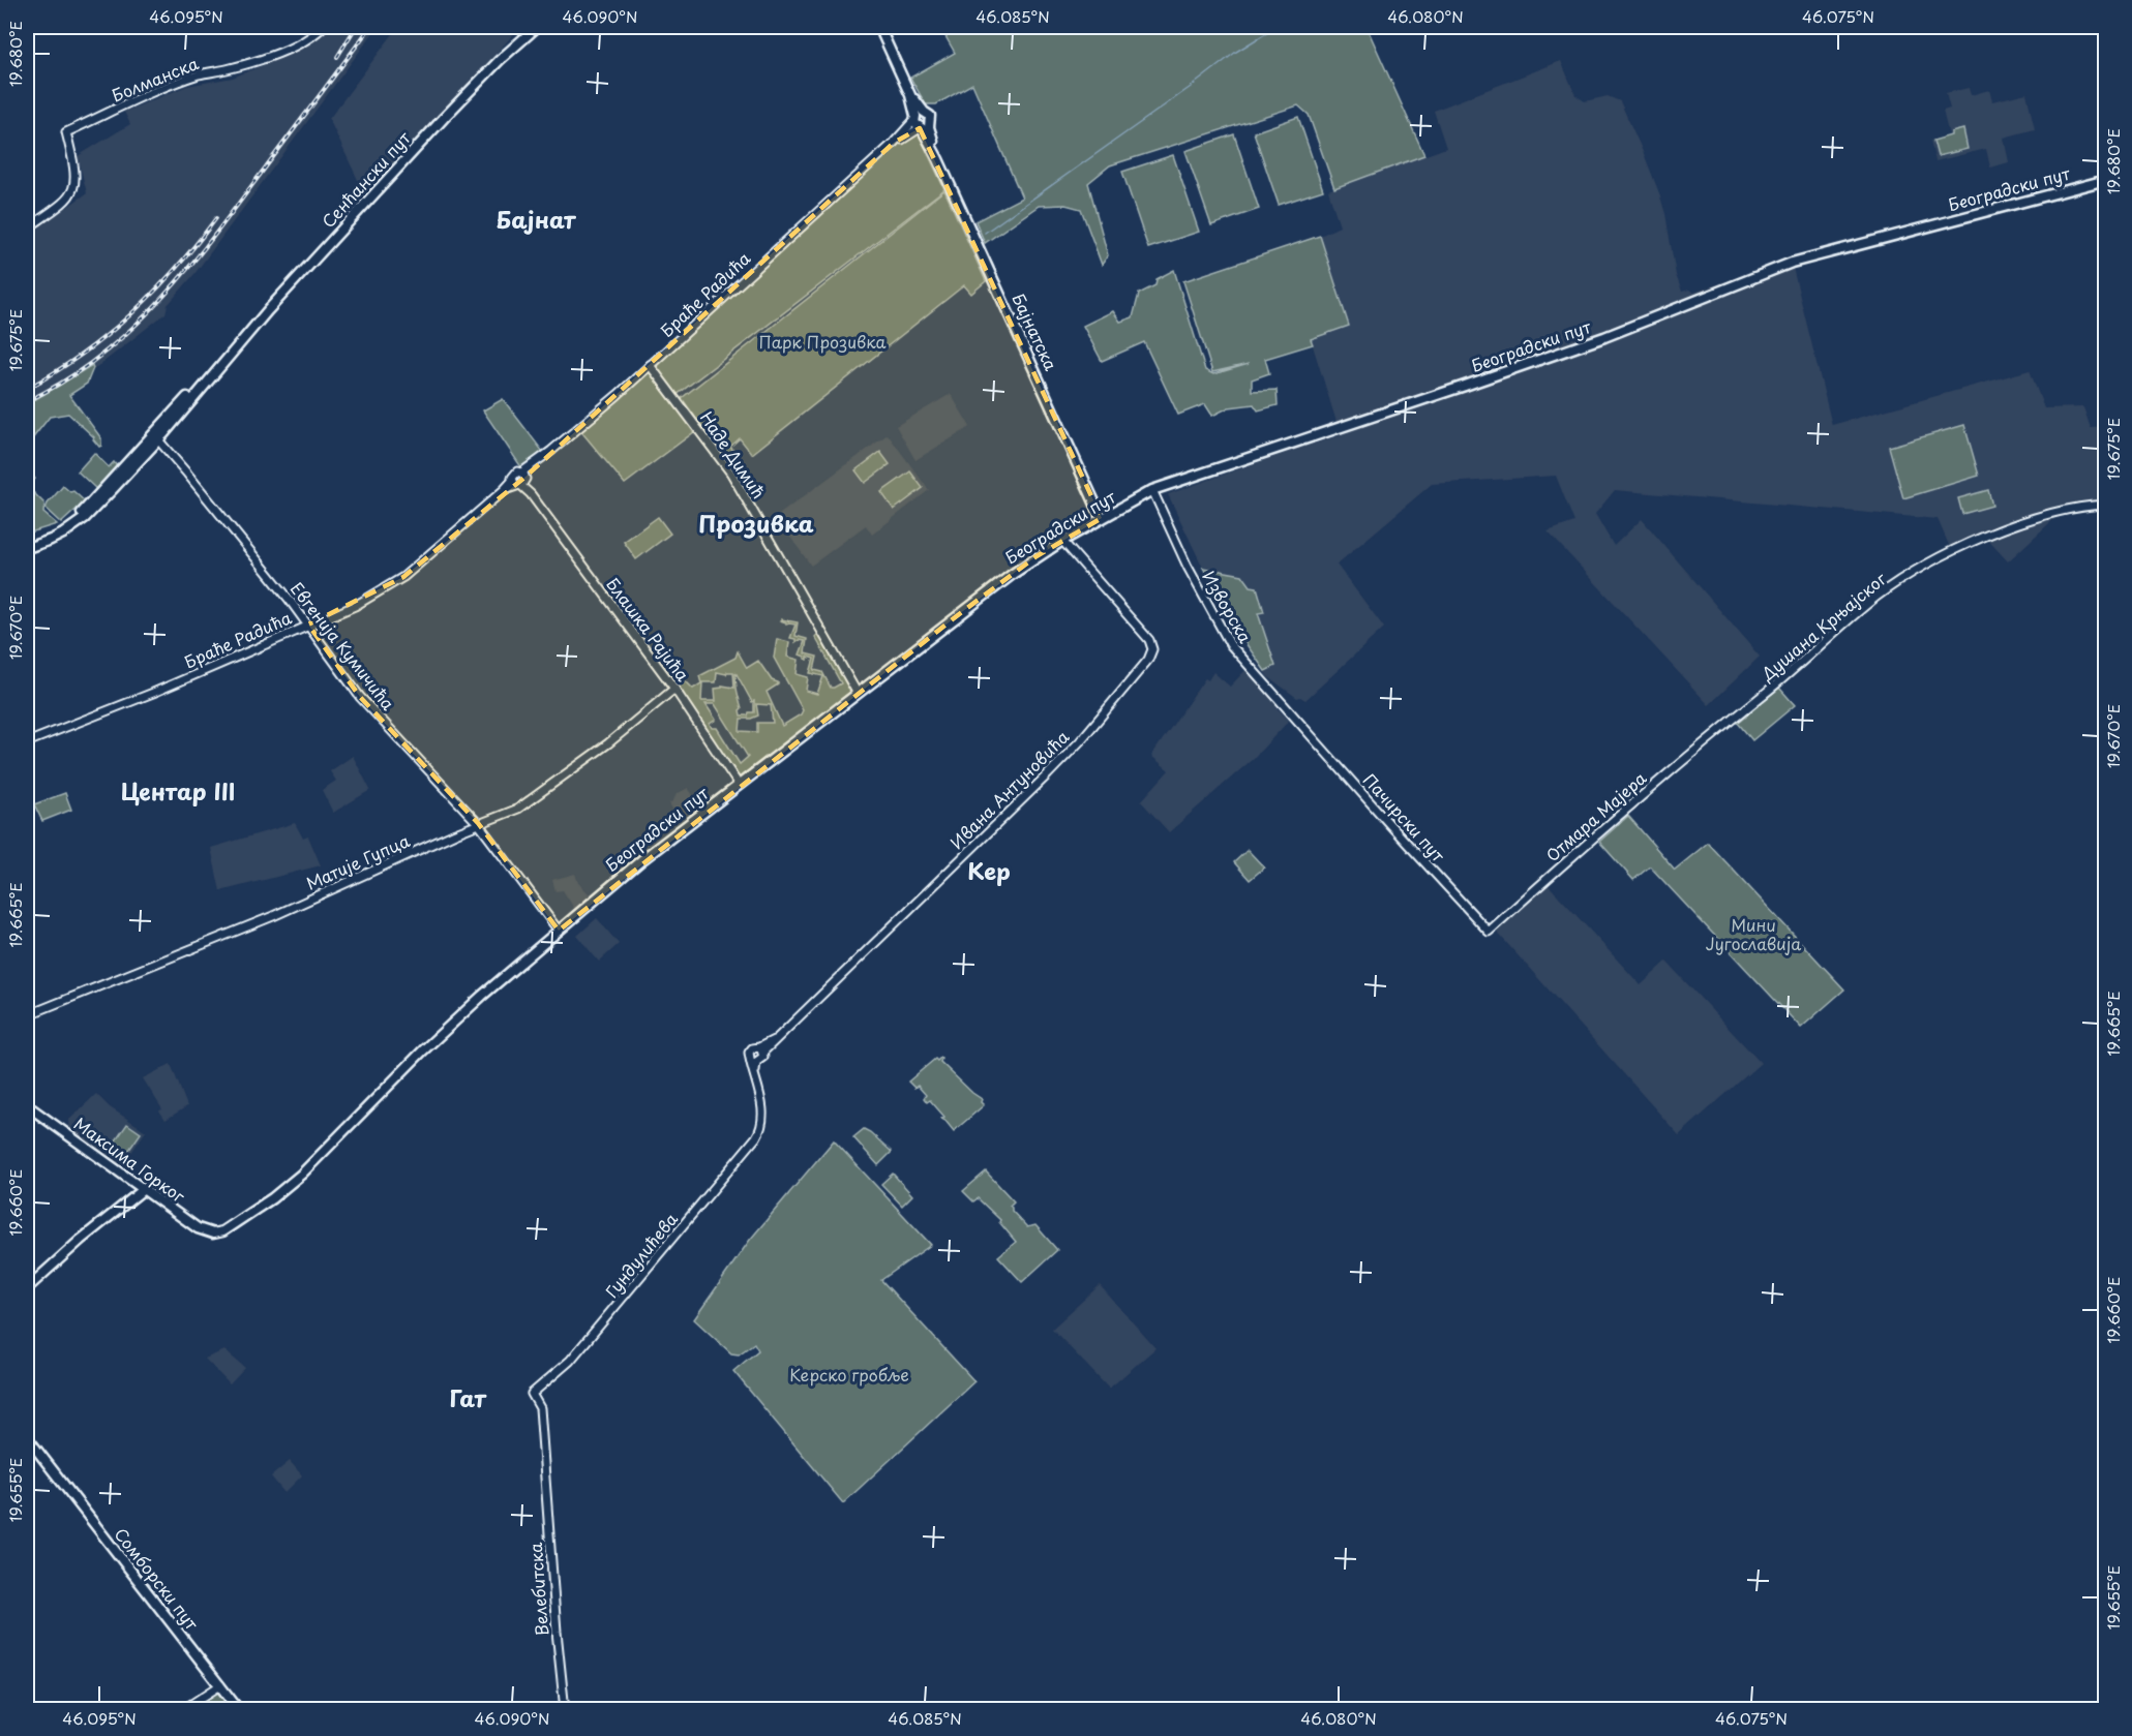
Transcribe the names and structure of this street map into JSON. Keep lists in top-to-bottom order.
{
  "streets": {
    "main road": [
      "Сенћански пут",
      "Београдски пут",
      "Бајнатска",
      "Максима Горког",
      "Сомборски пут"
    ],
    "street": [
      "Болманска",
      "Браће Радића",
      "Наде Димић",
      "Изворска",
      "Душана Крњајског",
      "Блашка Рајића",
      "Евгенија Кумичића",
      "Ивана Антуновића",
      "Отмара Мајера",
      "Пачирски пут",
      "Матије Гупца",
      "Гундулићева",
      "Велебитска"
    ]
  },
  "crossings": [
    ["Сенћански пут", "Евгенија Кумичића"],
    ["Београдски пут", "Бајнатска"],
    ["Београдски пут", "Наде Димић"],
    ["Београдски пут", "Изворска"],
    ["Београдски пут", "Блашка Рајића"],
    ["Београдски пут", "Евгенија Кумичића"],
    ["Београдски пут", "Ивана Антуновића"],
    ["Београдски пут", "Максима Горког"],
    ["Браће Радића", "Бајнатска"],
    ["Браће Радића", "Наде Димић"],
    ["Браће Радића", "Блашка Рајића"],
    ["Браће Радића", "Евгенија Кумичића"],
    ["Изворска", "Пачирски пут"],
    ["Душана Крњајског", "Отмара Мајера"],
    ["Блашка Рајића", "Матије Гупца"],
    ["Евгенија Кумичића", "Матије Гупца"],
    ["Ивана Антуновића", "Гундулићева"],
    ["Отмара Мајера", "Пачирски пут"],
    ["Гундулићева", "Велебитска"]
  ],
  "districts": [
    "Бајнат",
    "Прозивка",
    "Центар III",
    "Кер",
    "Гат"
  ],
  "parks": ["Парк Прозивка", "Мини Југославија", "Керско гробље"],
  "coordinates": [
    "46.095°N",
    "46.090°N",
    "46.085°N",
    "46.080°N",
    "46.075°N",
    "19.680°E",
    "19.675°E",
    "19.670°E",
    "19.665°E",
    "19.660°E",
    "19.655°E"
  ]
}
